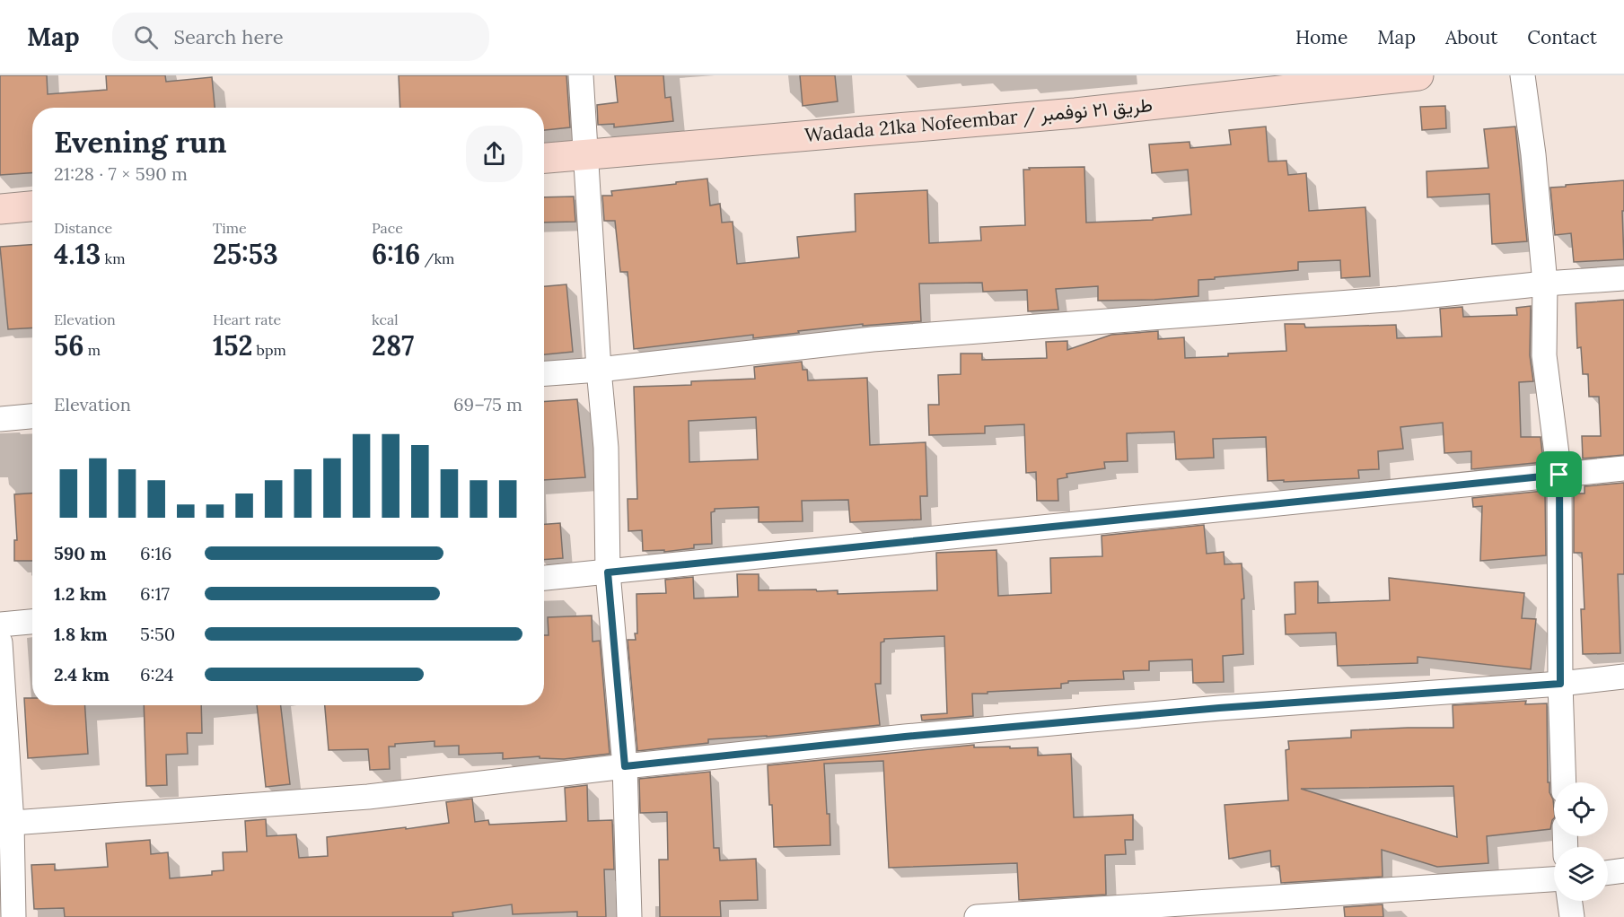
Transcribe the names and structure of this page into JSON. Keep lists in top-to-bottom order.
{
  "streets": {
    "street": ["Wadada 21ka Nofeembar / طريق ٢١ نوفمبر"]
  },
  "page": {
    "header": "Map",
    "search": "Search here",
    "nav": [
      "Home",
      "Map",
      "About",
      "Contact"
    ],
    "heading": ["Evening run", "21:28 · 7 × 590 m"],
    "stats": [
      ["Distance", "4.13 km"],
      ["Time", "25:53"],
      ["Pace", "6:16 /km"],
      ["Elevation", "56 m"],
      ["Heart rate", "152 bpm"],
      ["kcal", "287"]
    ],
    "chart": ["Elevation", "69–75 m"],
    "list": [
      {
        "name": "590 m",
        "note": "6:16"
      },
      {
        "name": "1.2 km",
        "note": "6:17"
      },
      {
        "name": "1.8 km",
        "note": "5:50"
      },
      {
        "name": "2.4 km",
        "note": "6:24"
      }
    ]
  }
}
